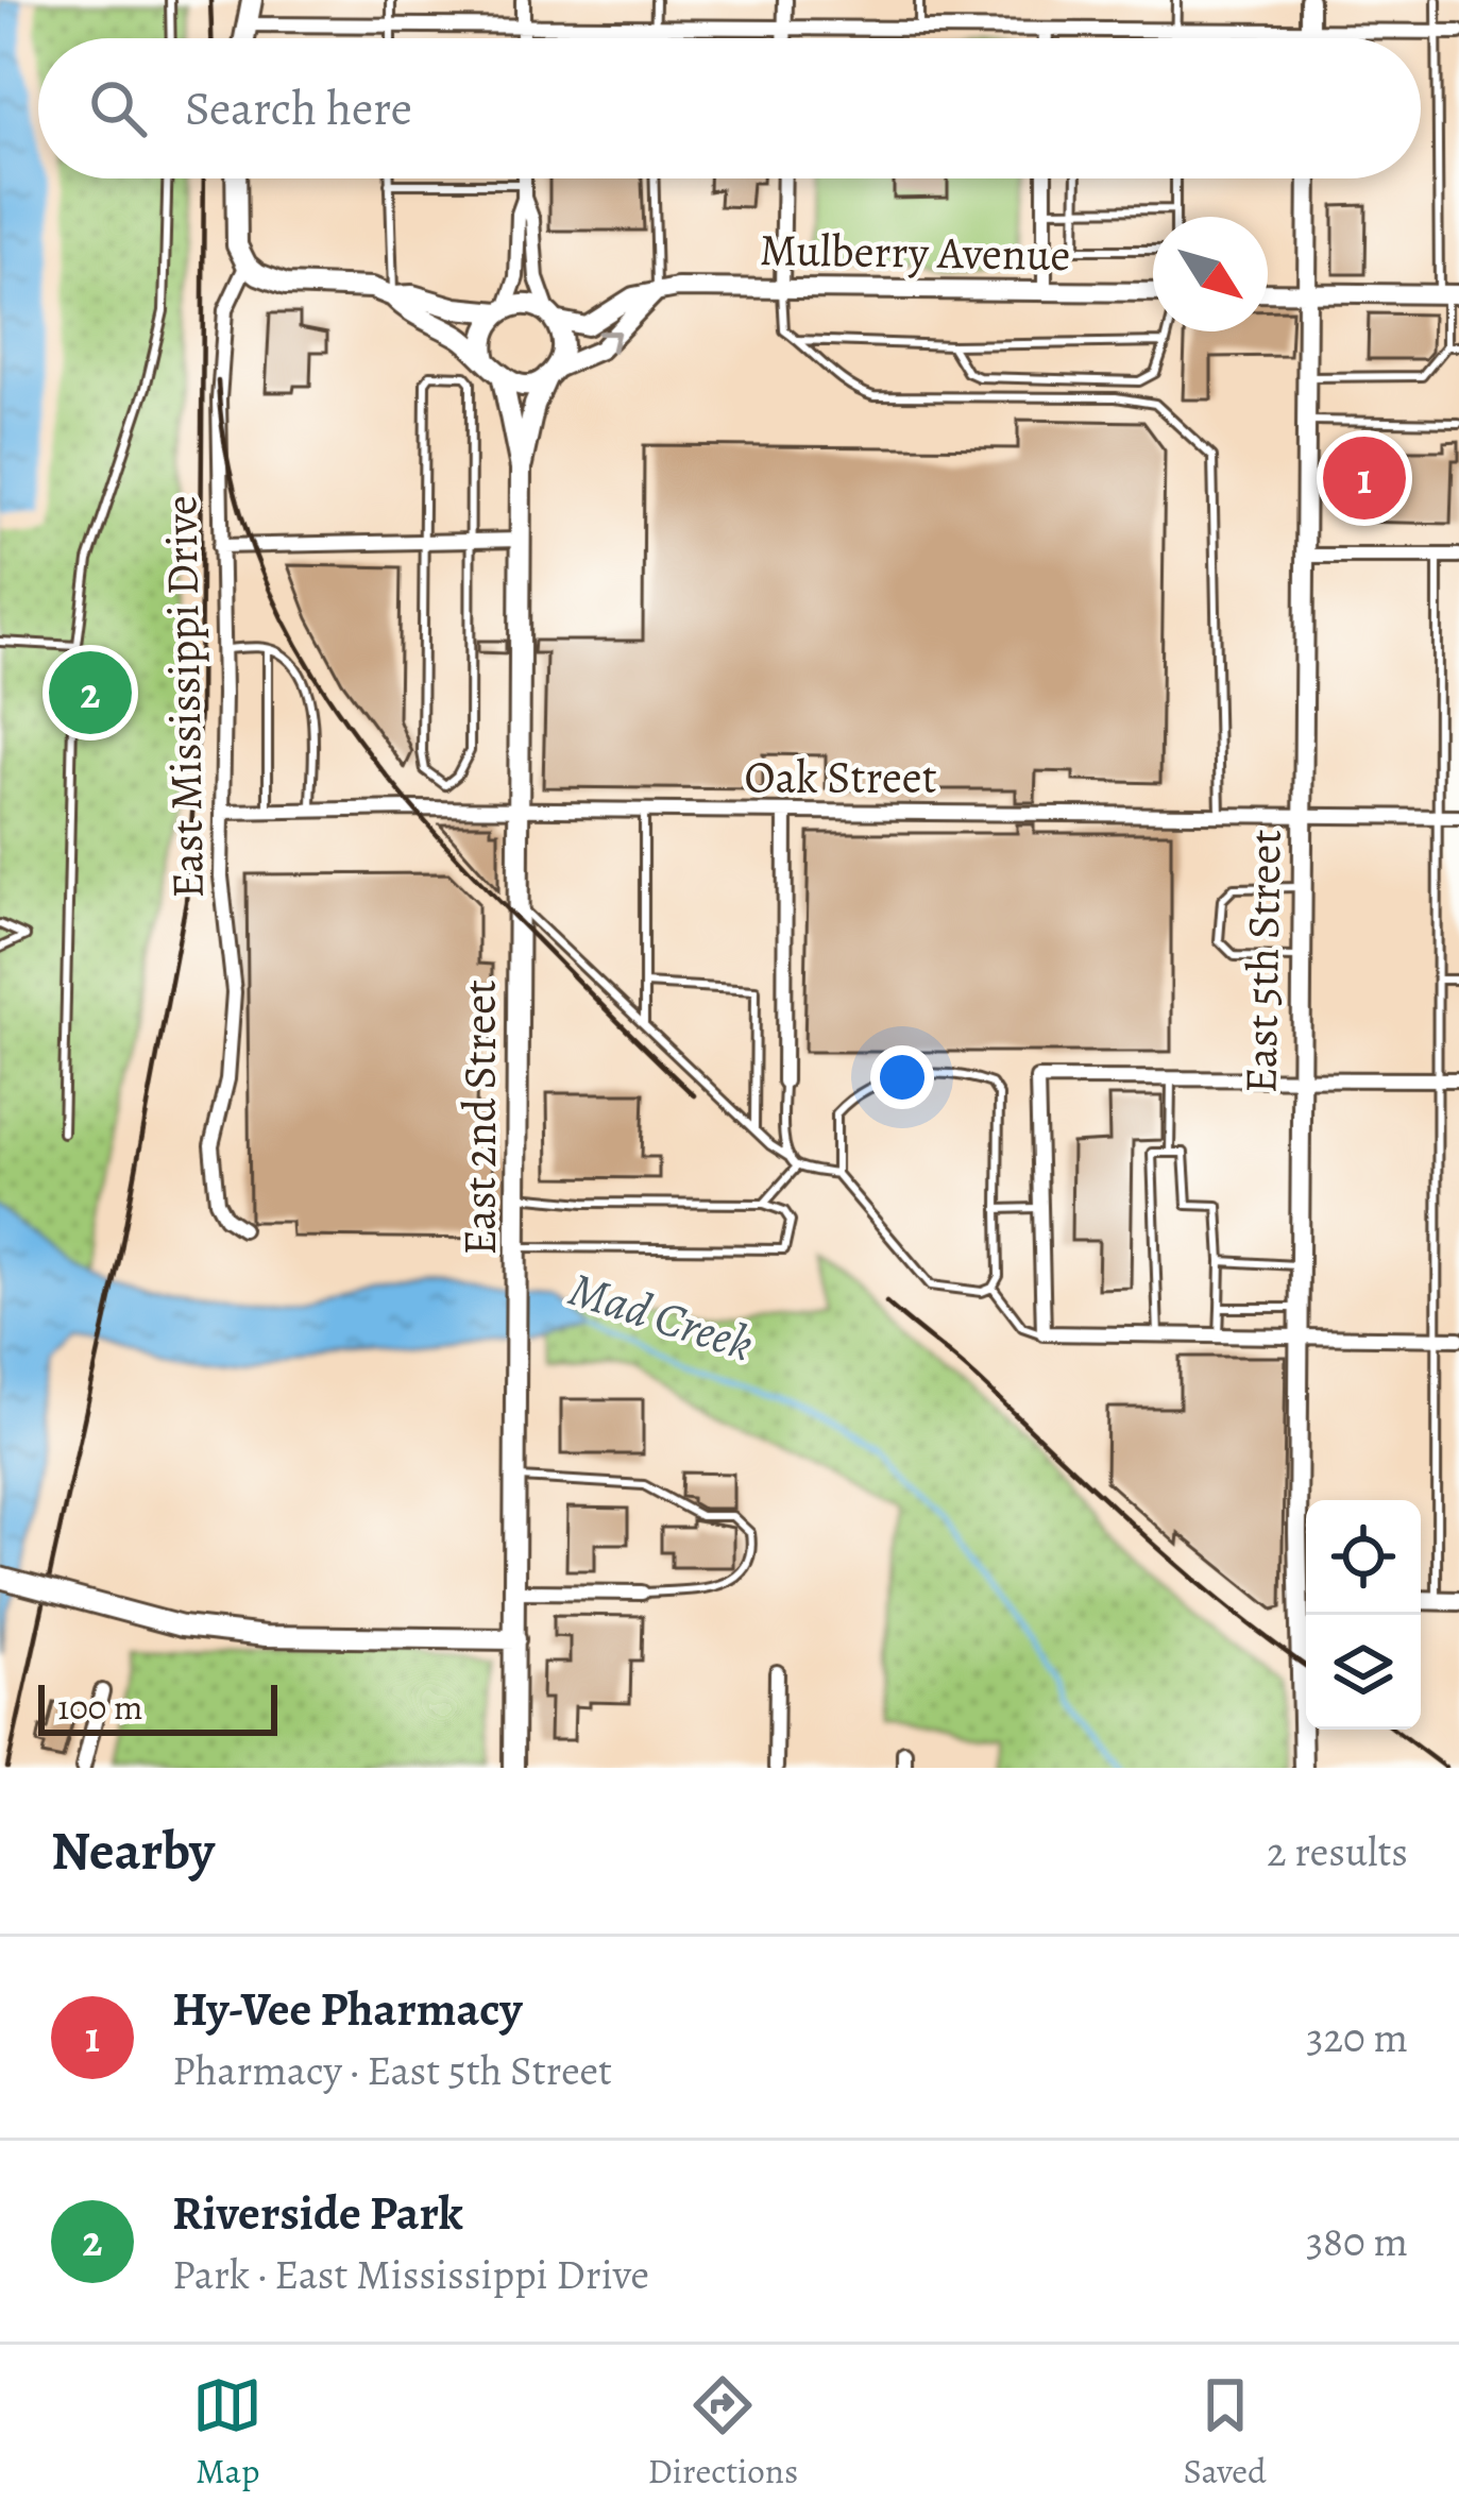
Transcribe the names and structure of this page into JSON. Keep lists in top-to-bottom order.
{
  "streets": {
    "main road": ["East 2nd Street"],
    "street": [
      "Mulberry Avenue",
      "East Mississippi Drive",
      "Oak Street",
      "East 5th Street"
    ]
  },
  "crossings": [
    ["Mulberry Avenue", "East 2nd Street"],
    ["East Mississippi Drive", "Oak Street"],
    ["Oak Street", "East 5th Street"],
    ["Oak Street", "East 2nd Street"]
  ],
  "water": ["Mad Creek"],
  "scale_bar": "100 m",
  "north": "bottom right",
  "page": {
    "search": "Search here",
    "pins": ["1", "2"],
    "scale": "100 m",
    "heading": ["Nearby", "2 results"],
    "list": [
      {
        "mark": "1",
        "name": "Hy-Vee Pharmacy",
        "note": "Pharmacy · East 5th Street",
        "value": "320 m"
      },
      {
        "mark": "2",
        "name": "Riverside Park",
        "note": "Park · East Mississippi Drive",
        "value": "380 m"
      }
    ],
    "nav": ["Map", "Directions", "Saved"]
  }
}
